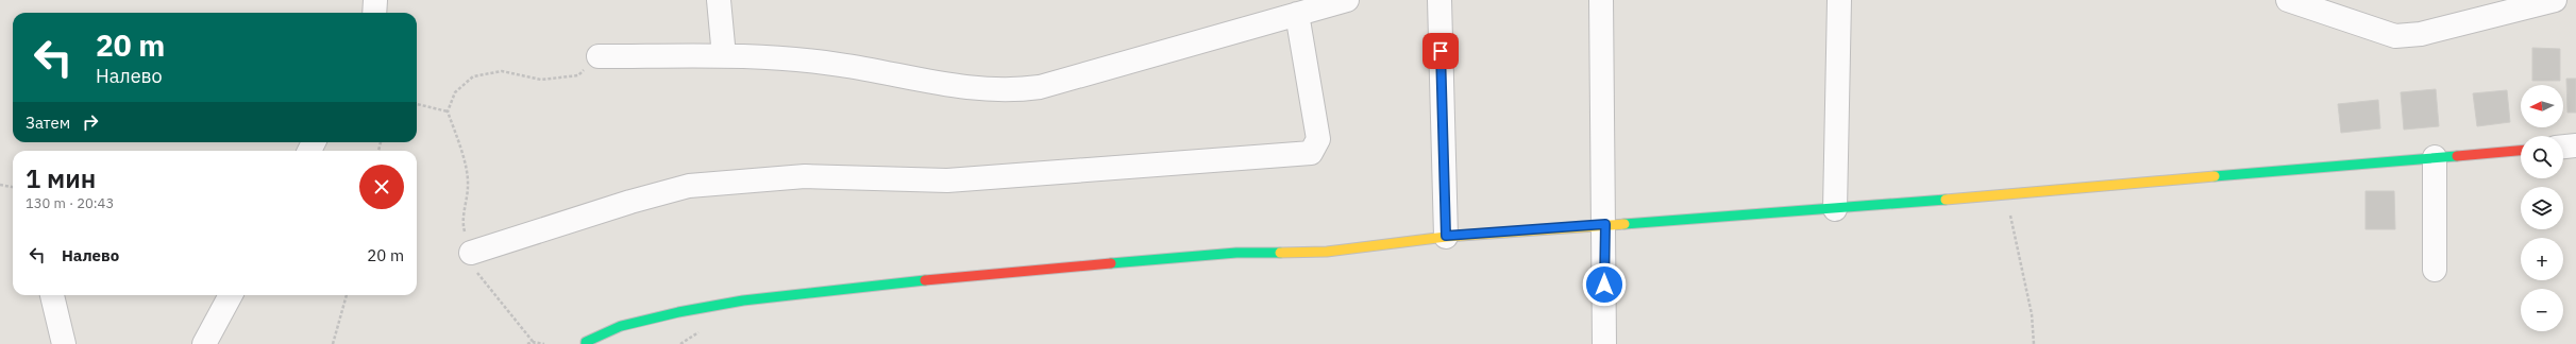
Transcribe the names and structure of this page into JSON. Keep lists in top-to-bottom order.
{
  "north": "left",
  "page": {
    "turn": ["20 m", "Налево"],
    "map_buttons": ["+", "−"],
    "then": "Затем",
    "heading": ["1 мин", "130 m · 20:43"],
    "list": [
      {
        "name": "Налево",
        "value": "20 m"
      }
    ]
  }
}
